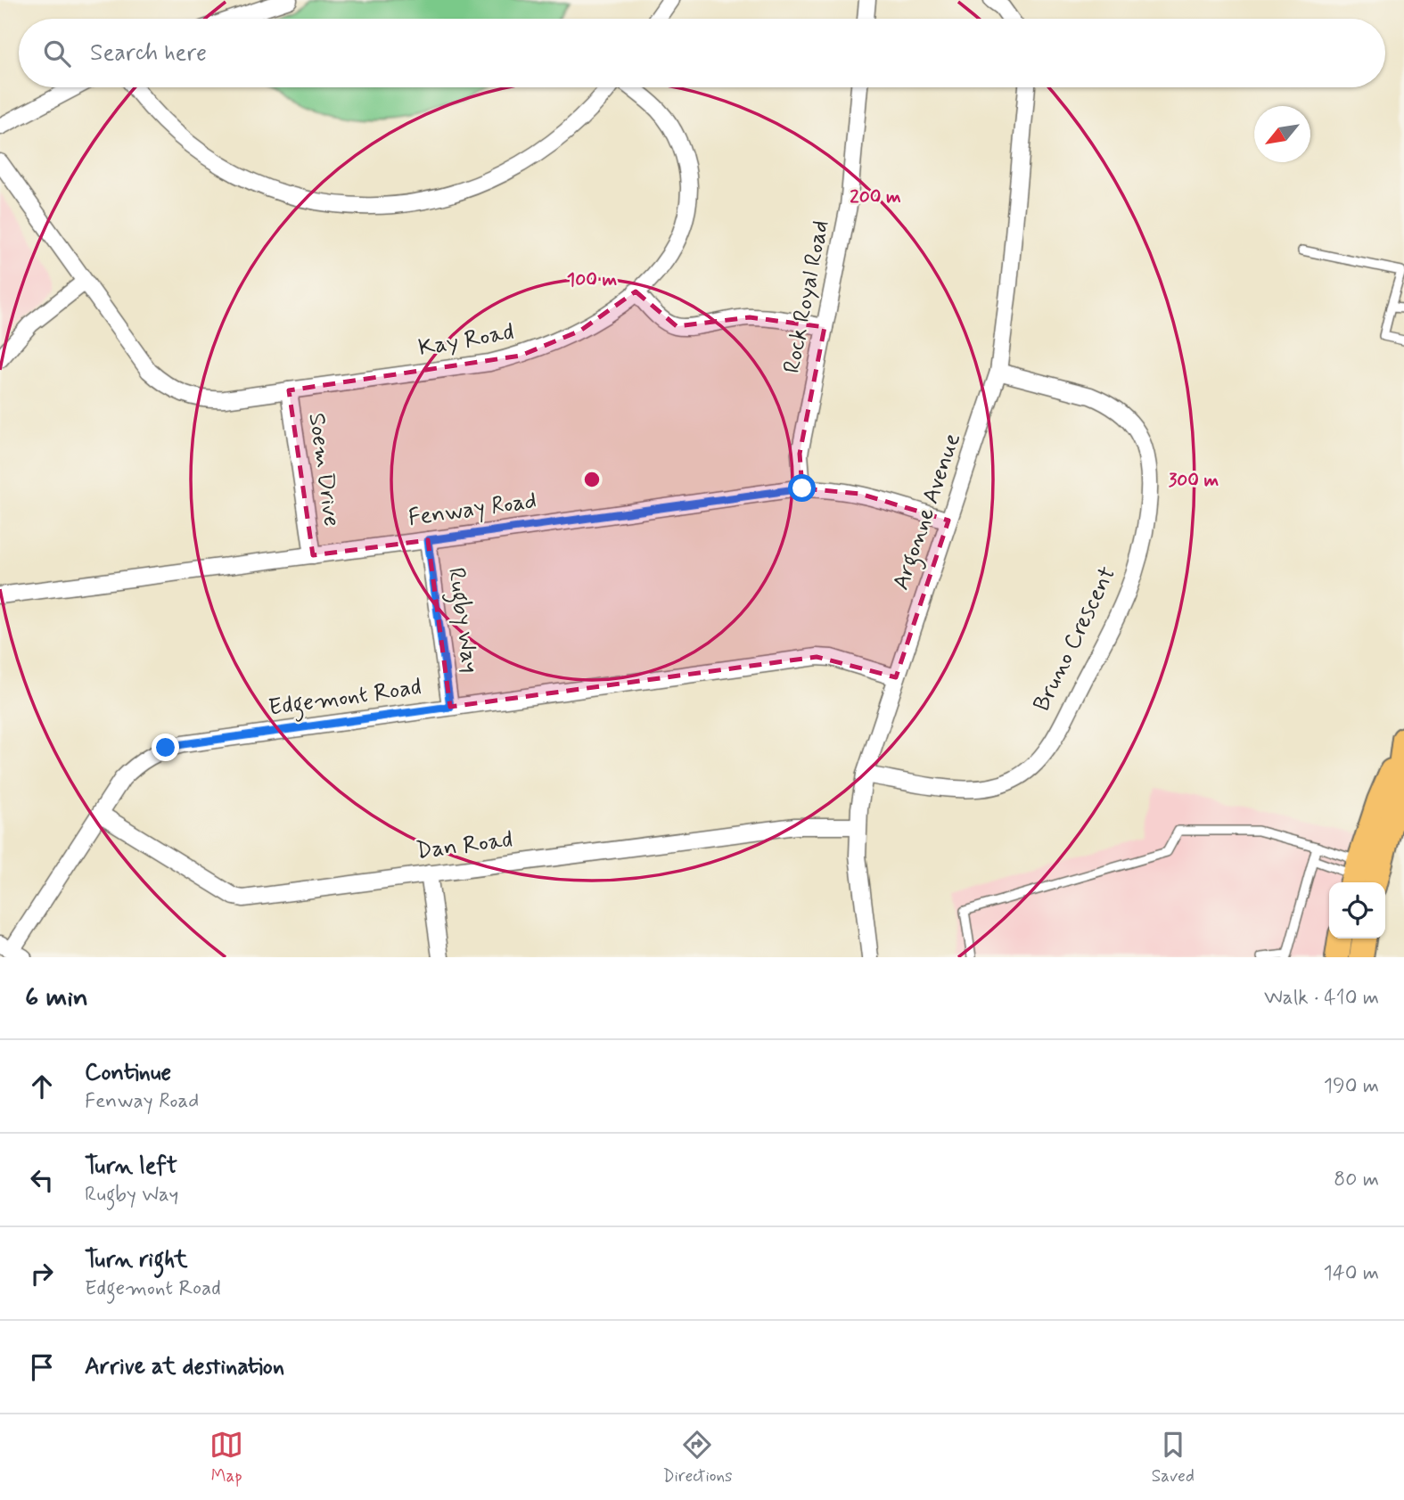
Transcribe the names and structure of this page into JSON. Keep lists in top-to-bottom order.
{
  "streets": {
    "street": [
      "Rock Royal Road",
      "Kay Road",
      "Soem Drive",
      "Fenway Road",
      "Argonne Avenue",
      "Rugby Way",
      "Bruno Crescent",
      "Edgemont Road",
      "Dan Road"
    ]
  },
  "crossings": [
    ["Rock Royal Road", "Fenway Road"],
    ["Kay Road", "Soem Drive"],
    ["Soem Drive", "Fenway Road"],
    ["Fenway Road", "Argonne Avenue"],
    ["Fenway Road", "Rugby Way"],
    ["Argonne Avenue", "Bruno Crescent"],
    ["Argonne Avenue", "Edgemont Road"],
    ["Argonne Avenue", "Dan Road"],
    ["Rugby Way", "Edgemont Road"],
    ["Edgemont Road", "Dan Road"]
  ],
  "north": "bottom left",
  "page": {
    "search": "Search here",
    "heading": ["6 min", "Walk · 410 m"],
    "list": [
      ["Continue", "Fenway Road", "190 m"],
      ["Turn left", "Rugby Way", "80 m"],
      ["Turn right", "Edgemont Road", "140 m"],
      "Arrive at destination"
    ],
    "nav": ["Map", "Directions", "Saved"]
  },
  "rings": ["200 m", "100 m", "300 m"]
}
